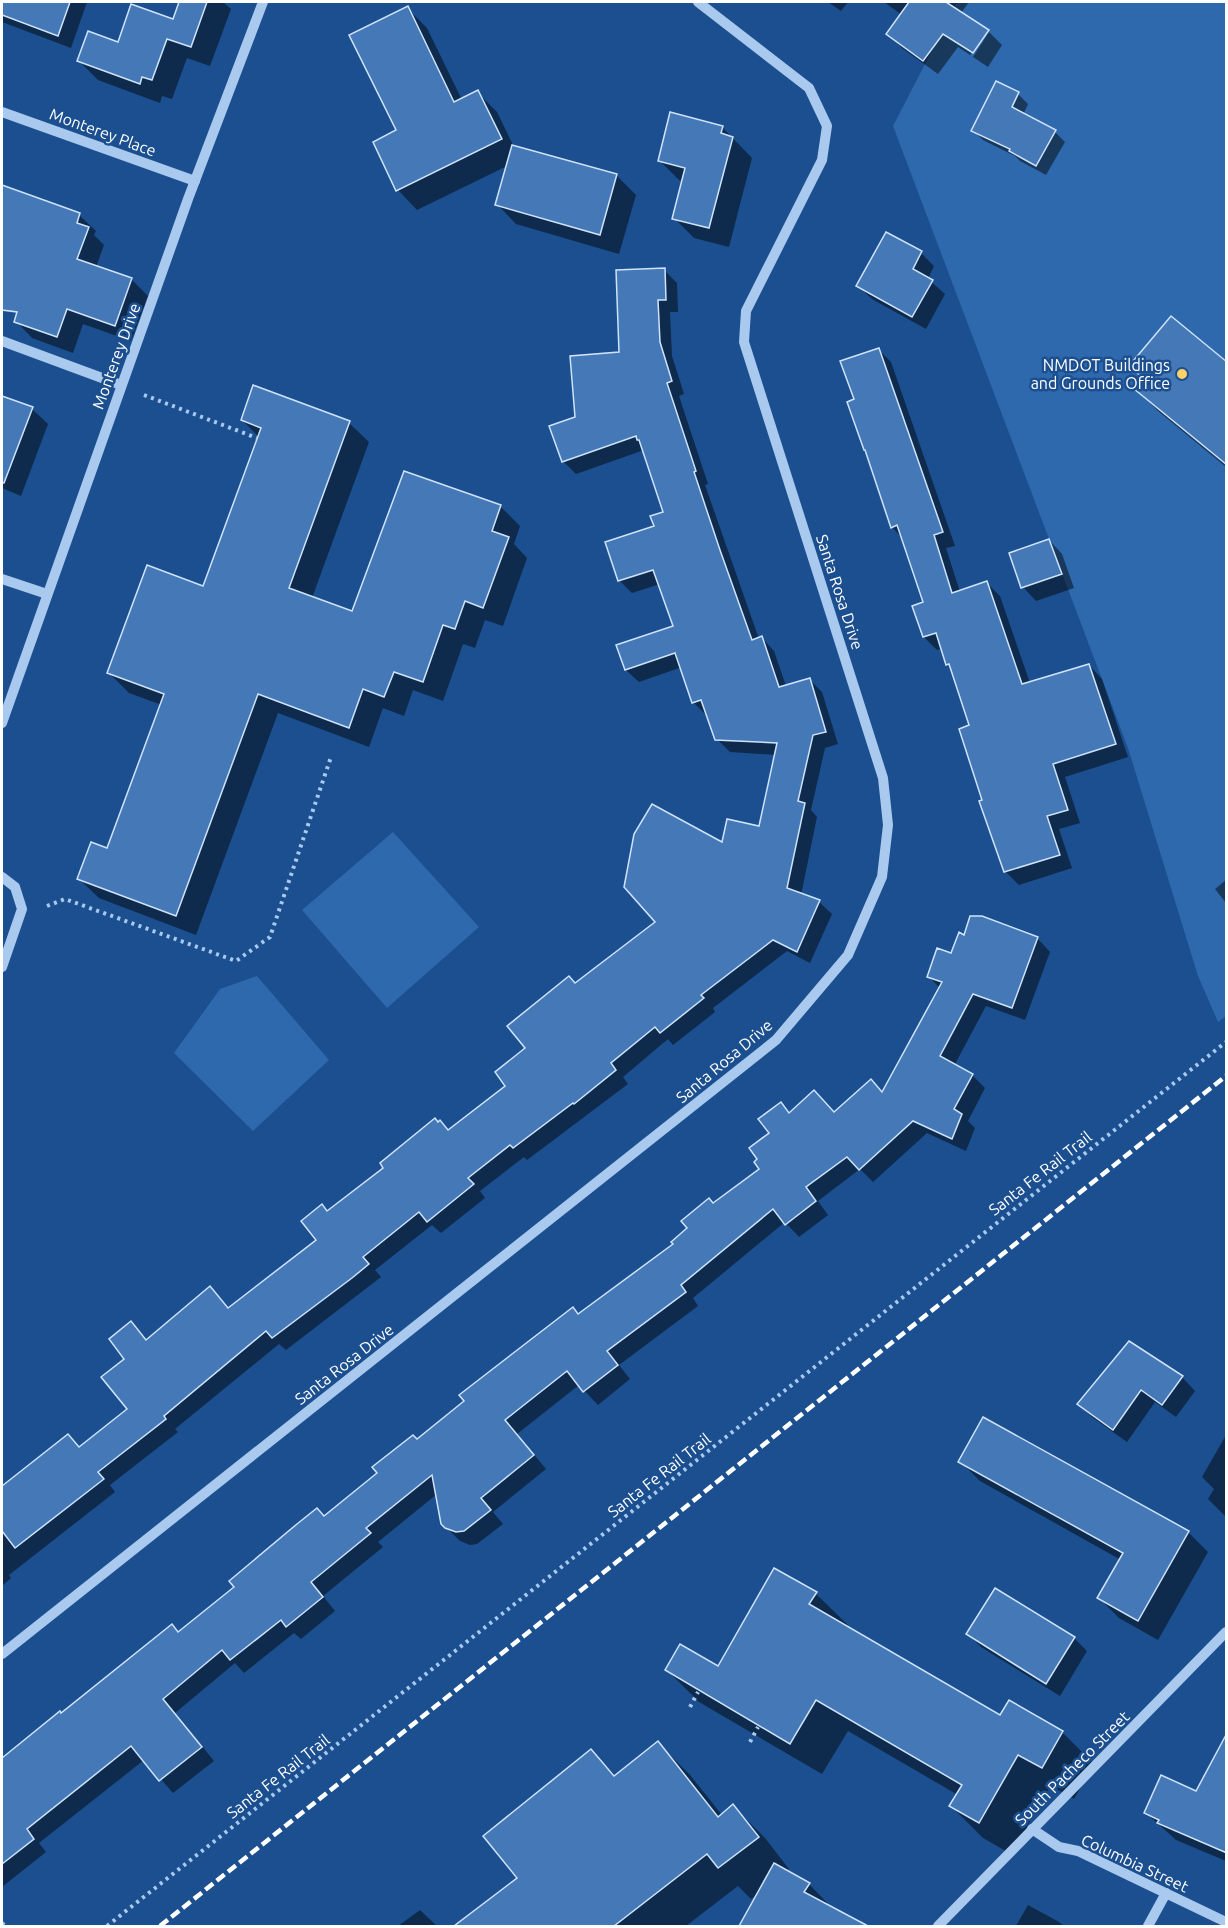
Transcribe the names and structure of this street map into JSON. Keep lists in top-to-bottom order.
{
  "streets": {
    "street": [
      "Monterey Place",
      "Monterey Drive",
      "Santa Rosa Drive",
      "South Pacheco Street",
      "Columbia Street"
    ],
    "path": ["Santa Fe Rail Trail"]
  },
  "crossings": [
    ["Monterey Place", "Monterey Drive"],
    ["South Pacheco Street", "Columbia Street"]
  ],
  "places": ["NMDOT Buildings and Grounds Office"]
}
